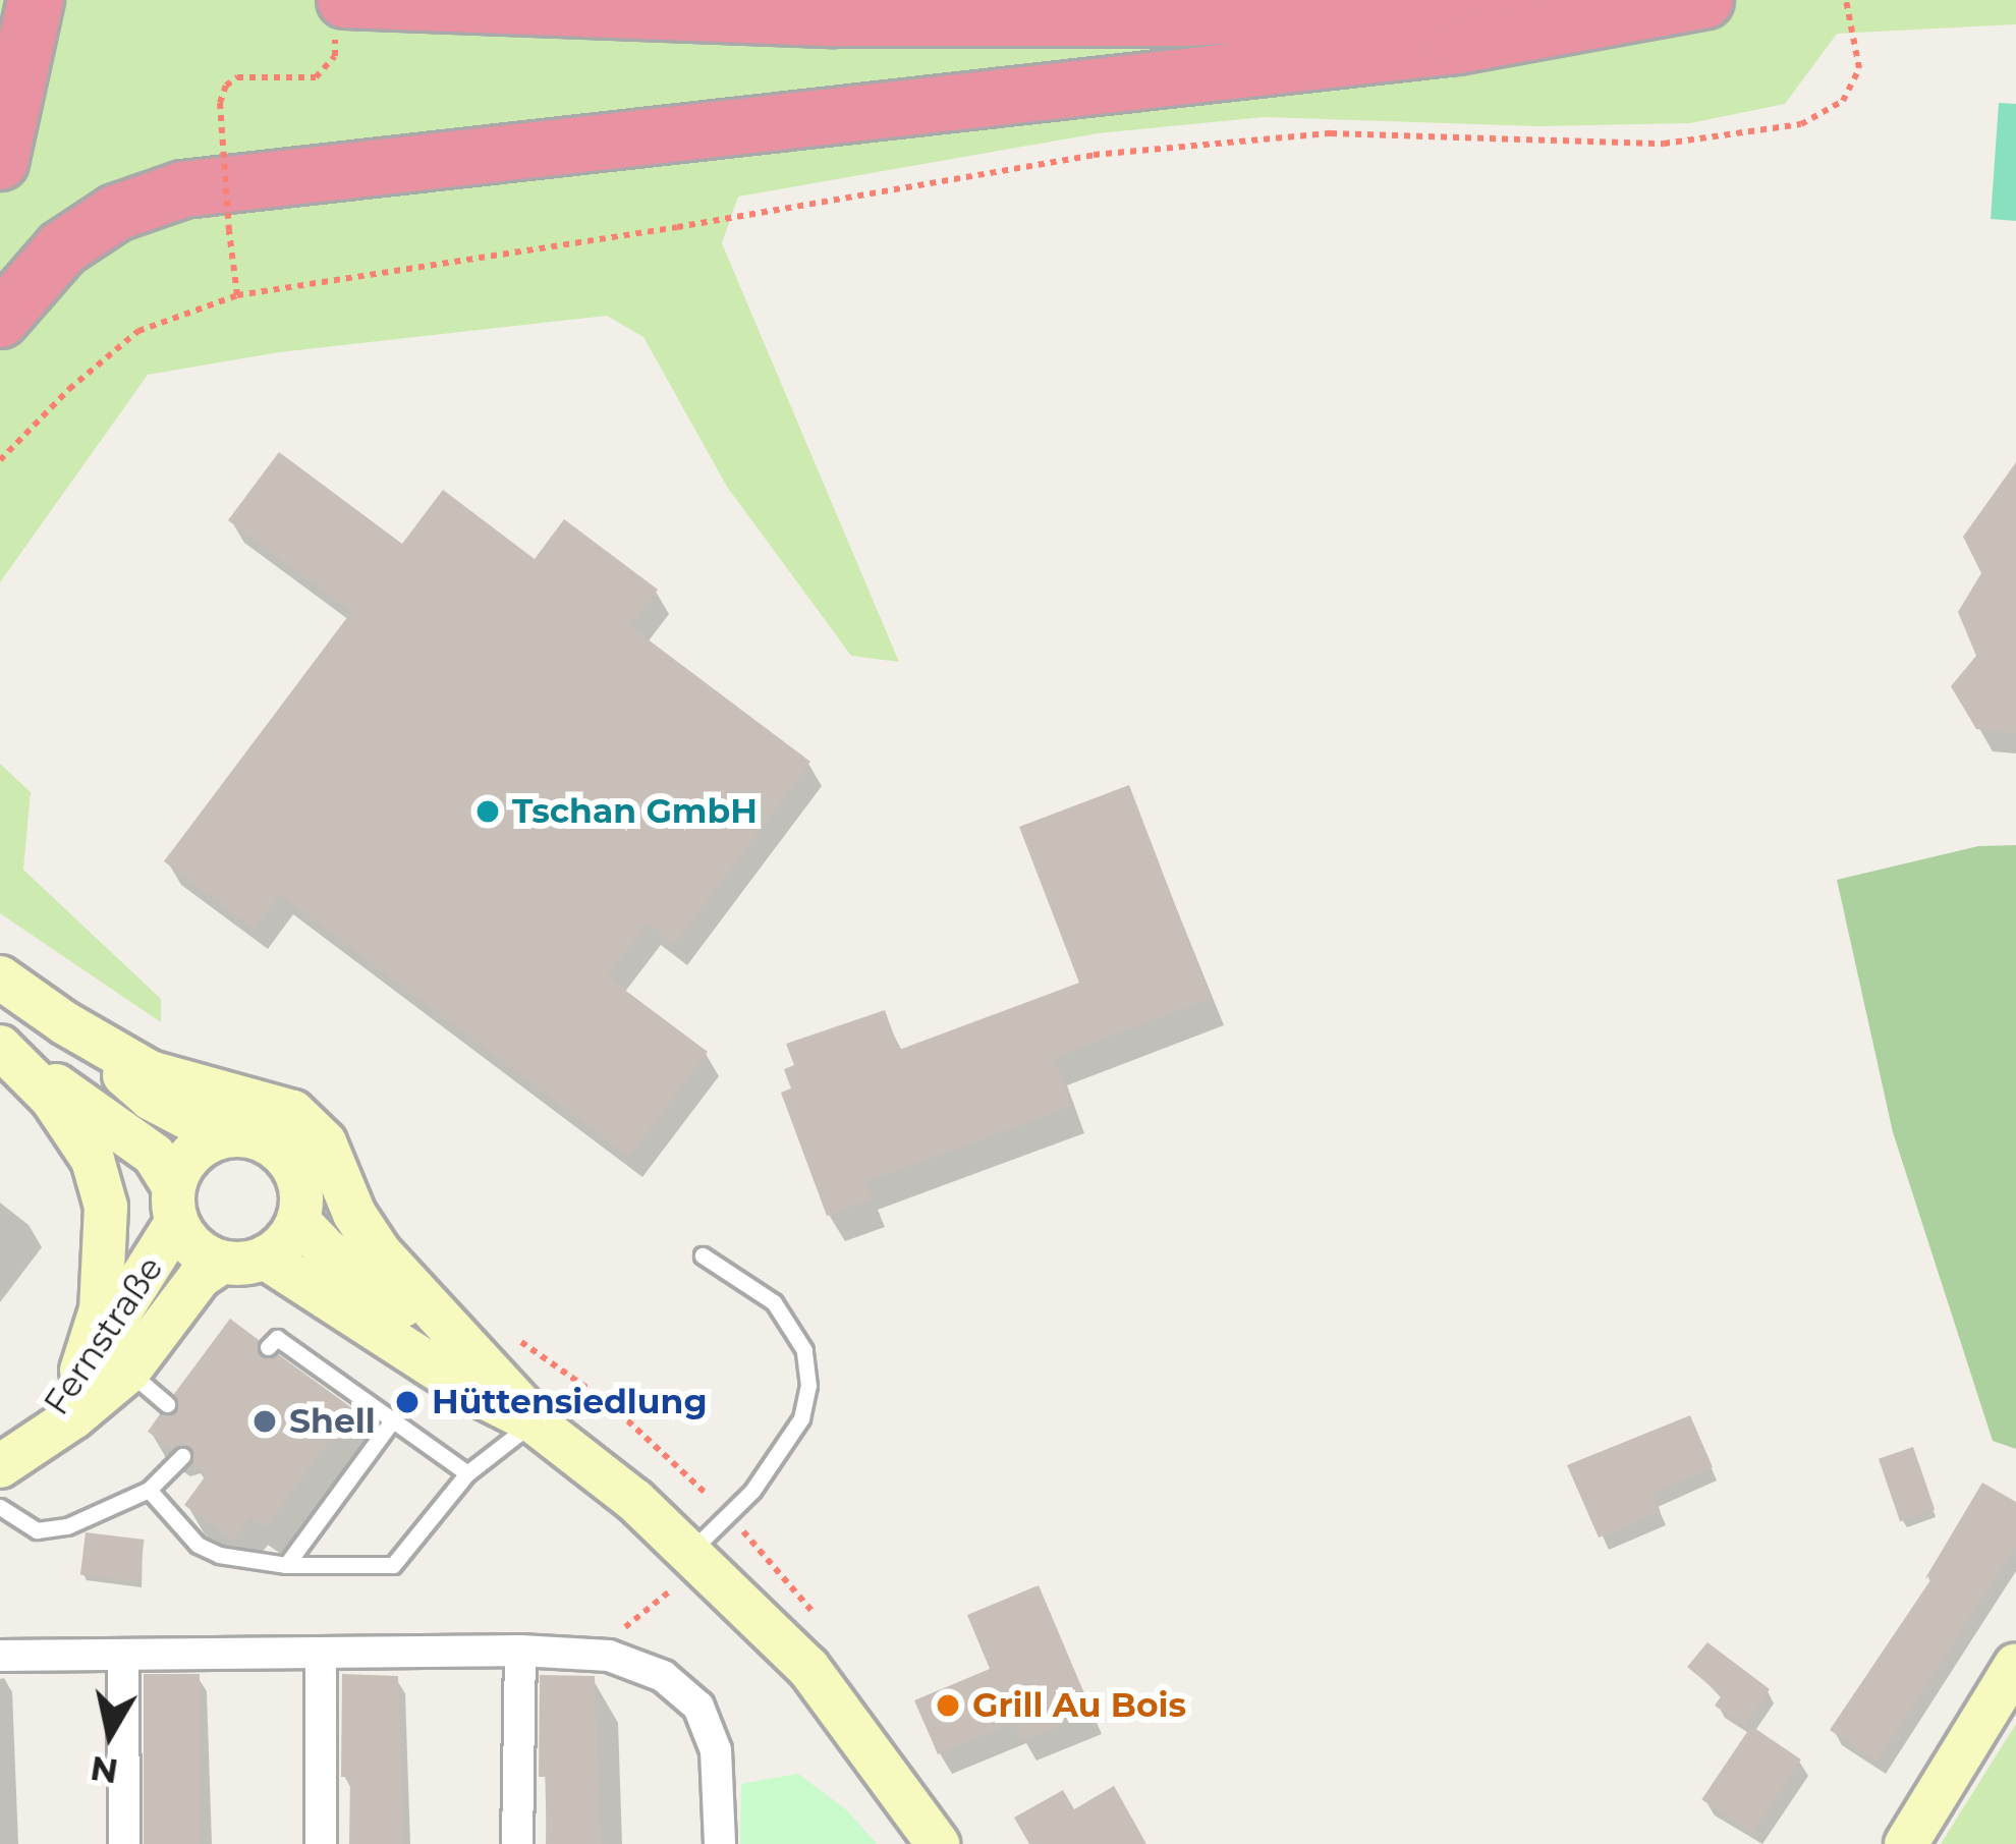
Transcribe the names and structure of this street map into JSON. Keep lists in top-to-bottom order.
{
  "streets": {
    "main road": ["Fernstraße"]
  },
  "places": [
    "Tschan GmbH",
    "Hüttensiedlung",
    "Shell",
    "Grill Au Bois"
  ],
  "north": "bottom"
}
